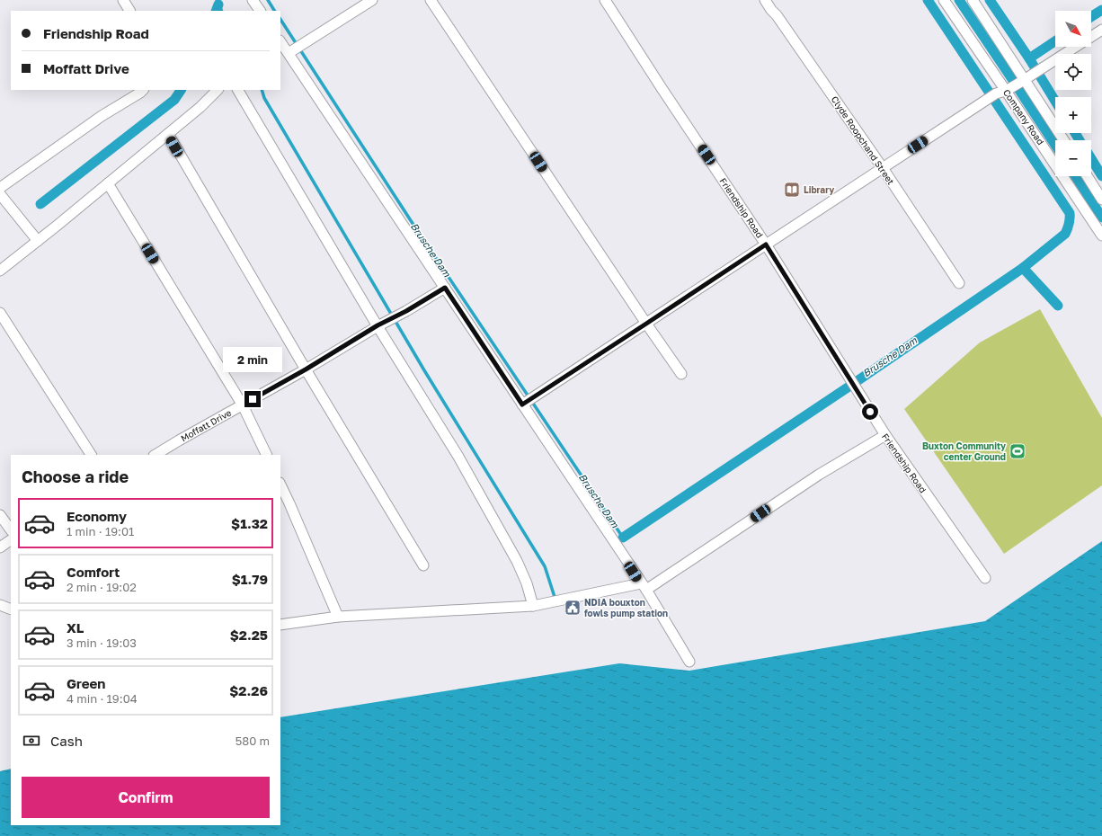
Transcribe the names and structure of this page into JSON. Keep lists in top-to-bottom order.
{
  "streets": {
    "street": [
      "Company Road",
      "Clyde Roopchand Street",
      "Friendship Road",
      "Moffatt Drive"
    ]
  },
  "water": ["Brusche Dam"],
  "places": {
    "library": ["Library"],
    "sports": ["Buxton Community center Ground"],
    "public building": ["NDIA bouxton fowls pump station"]
  },
  "north": "bottom right",
  "page": {
    "map_buttons": ["+", "−"],
    "banner": ["Friendship Road", "Moffatt Drive"],
    "bubble": "2 min",
    "heading": "Choose a ride",
    "list": [
      {
        "name": "Economy",
        "note": "1 min · 19:01",
        "value": "$1.32"
      },
      {
        "name": "Comfort",
        "note": "2 min · 19:02",
        "value": "$1.79"
      },
      {
        "name": "XL",
        "note": "3 min · 19:03",
        "value": "$2.25"
      },
      {
        "name": "Green",
        "note": "4 min · 19:04",
        "value": "$2.26"
      }
    ],
    "pay": ["Cash", "580 m"],
    "buttons": "Confirm"
  }
}
